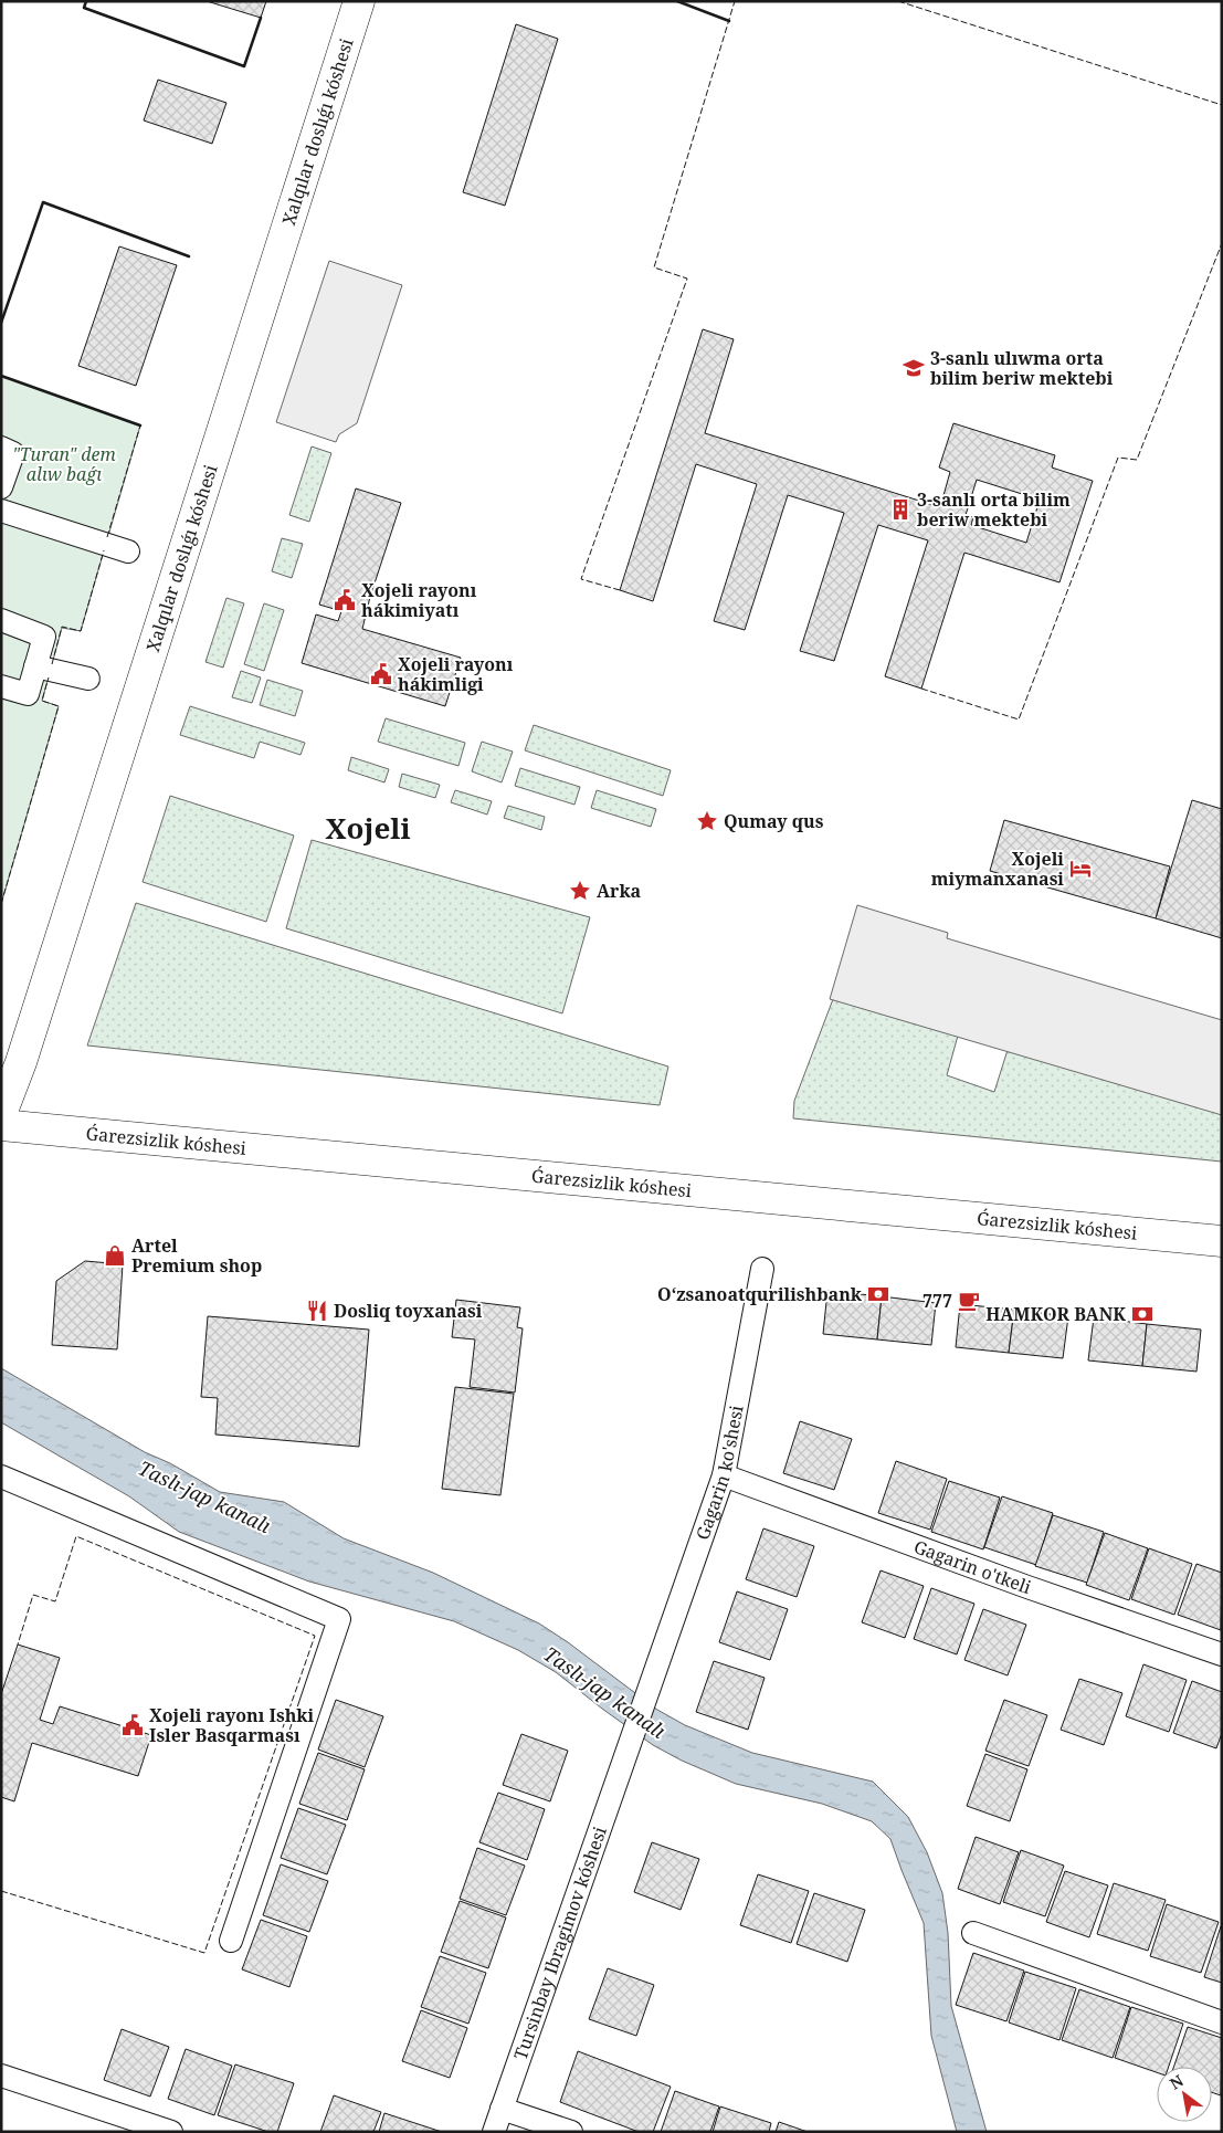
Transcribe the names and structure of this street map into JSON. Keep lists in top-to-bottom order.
{
  "streets": {
    "main road": ["Xalqılar doslıǵı kóshesi", "Ǵarezsizlik kóshesi"],
    "street": ["Gagarin ko'shesi", "Gagarin o'tkeli", "Tursinbay Ibragimov kóshesi"]
  },
  "crossings": [
    ["Gagarin ko'shesi", "Gagarin o'tkeli"],
    ["Gagarin ko'shesi", "Tursinbay Ibragimov kóshesi"]
  ],
  "districts": ["Xojeli"],
  "water": ["Taslı-jap kanalı"],
  "parks": ["\"Turan\" dem alıw baǵı"],
  "places": {
    "school or university": ["3-sanlı ulıwma orta bilim beriw mektebi"],
    "building": ["3-sanlı orta bilim beriw mektebi"],
    "public building": ["Xojeli rayonı hákimiyatı", "Xojeli rayonı hákimligi", "Xojeli rayonı Ishki Isler Basqarması"],
    "place": ["Qumay qus", "Arka"],
    "hotel": ["Xojeli miymanxanasi"],
    "shop": ["Artel Premium shop"],
    "bank": ["Oʻzsanoatqurilishbank", "HAMKOR BANK"],
    "cafe": ["777"],
    "restaurant": ["Dosliq toyxanasi"]
  },
  "north": "top left"
}
